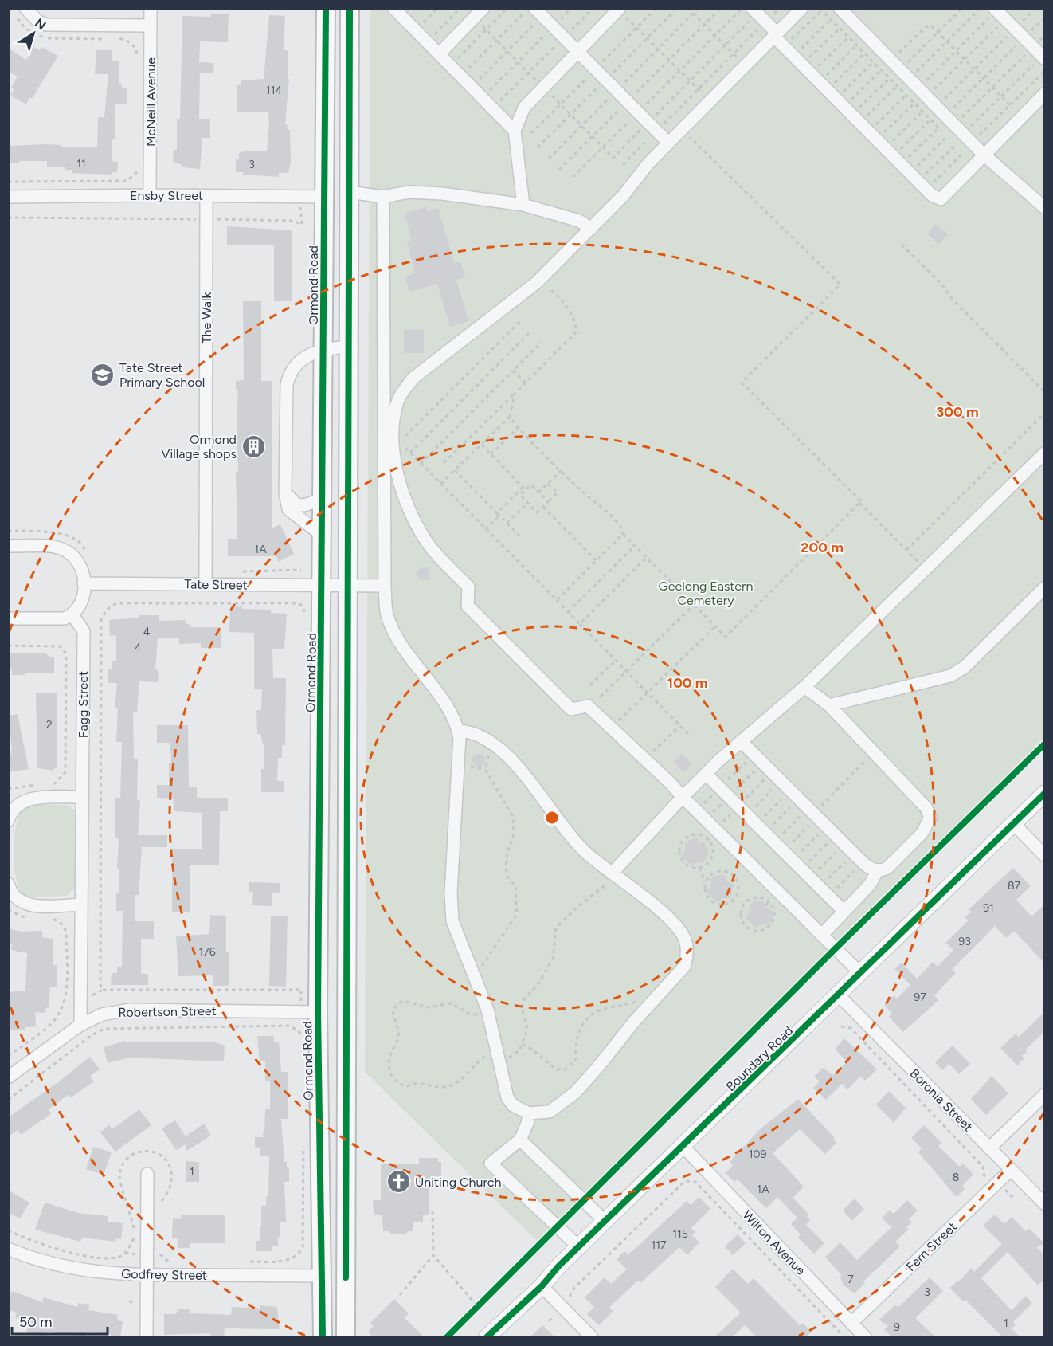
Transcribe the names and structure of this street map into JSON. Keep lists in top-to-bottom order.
{
  "streets": {
    "highway": ["Ormond Road"],
    "main road": ["Boundary Road"],
    "street": [
      "McNeill Avenue",
      "Ensby Street",
      "The Walk",
      "Tate Street",
      "Fagg Street",
      "Robertson Street",
      "Boronia Street",
      "Wilton Avenue",
      "Fern Street",
      "Godfrey Street"
    ]
  },
  "crossings": [
    ["McNeill Avenue", "Ensby Street"],
    ["Ensby Street", "Ormond Road"],
    ["Ensby Street", "The Walk"],
    ["Ormond Road", "Tate Street"],
    ["Ormond Road", "Robertson Street"],
    ["Ormond Road", "Godfrey Street"],
    ["The Walk", "Tate Street"],
    ["Fagg Street", "Robertson Street"],
    ["Boundary Road", "Boronia Street"],
    ["Boundary Road", "Wilton Avenue"],
    ["Boronia Street", "Fern Street"],
    ["Wilton Avenue", "Fern Street"]
  ],
  "parks": ["Geelong Eastern Cemetery"],
  "places": {
    "school or university": ["Tate Street Primary School"],
    "building": ["Ormond Village shops"],
    "church": ["Uniting Church"]
  },
  "house_numbers": [
    "114",
    "11",
    "3",
    "1A",
    "4",
    "4",
    "2",
    "87",
    "91",
    "93",
    "176",
    "97",
    "109",
    "1",
    "8",
    "1A",
    "115",
    "117",
    "7",
    "3",
    "1",
    "9"
  ],
  "scale_bar": "50 m",
  "north": "top right",
  "rings": ["300 m", "200 m", "100 m"]
}
